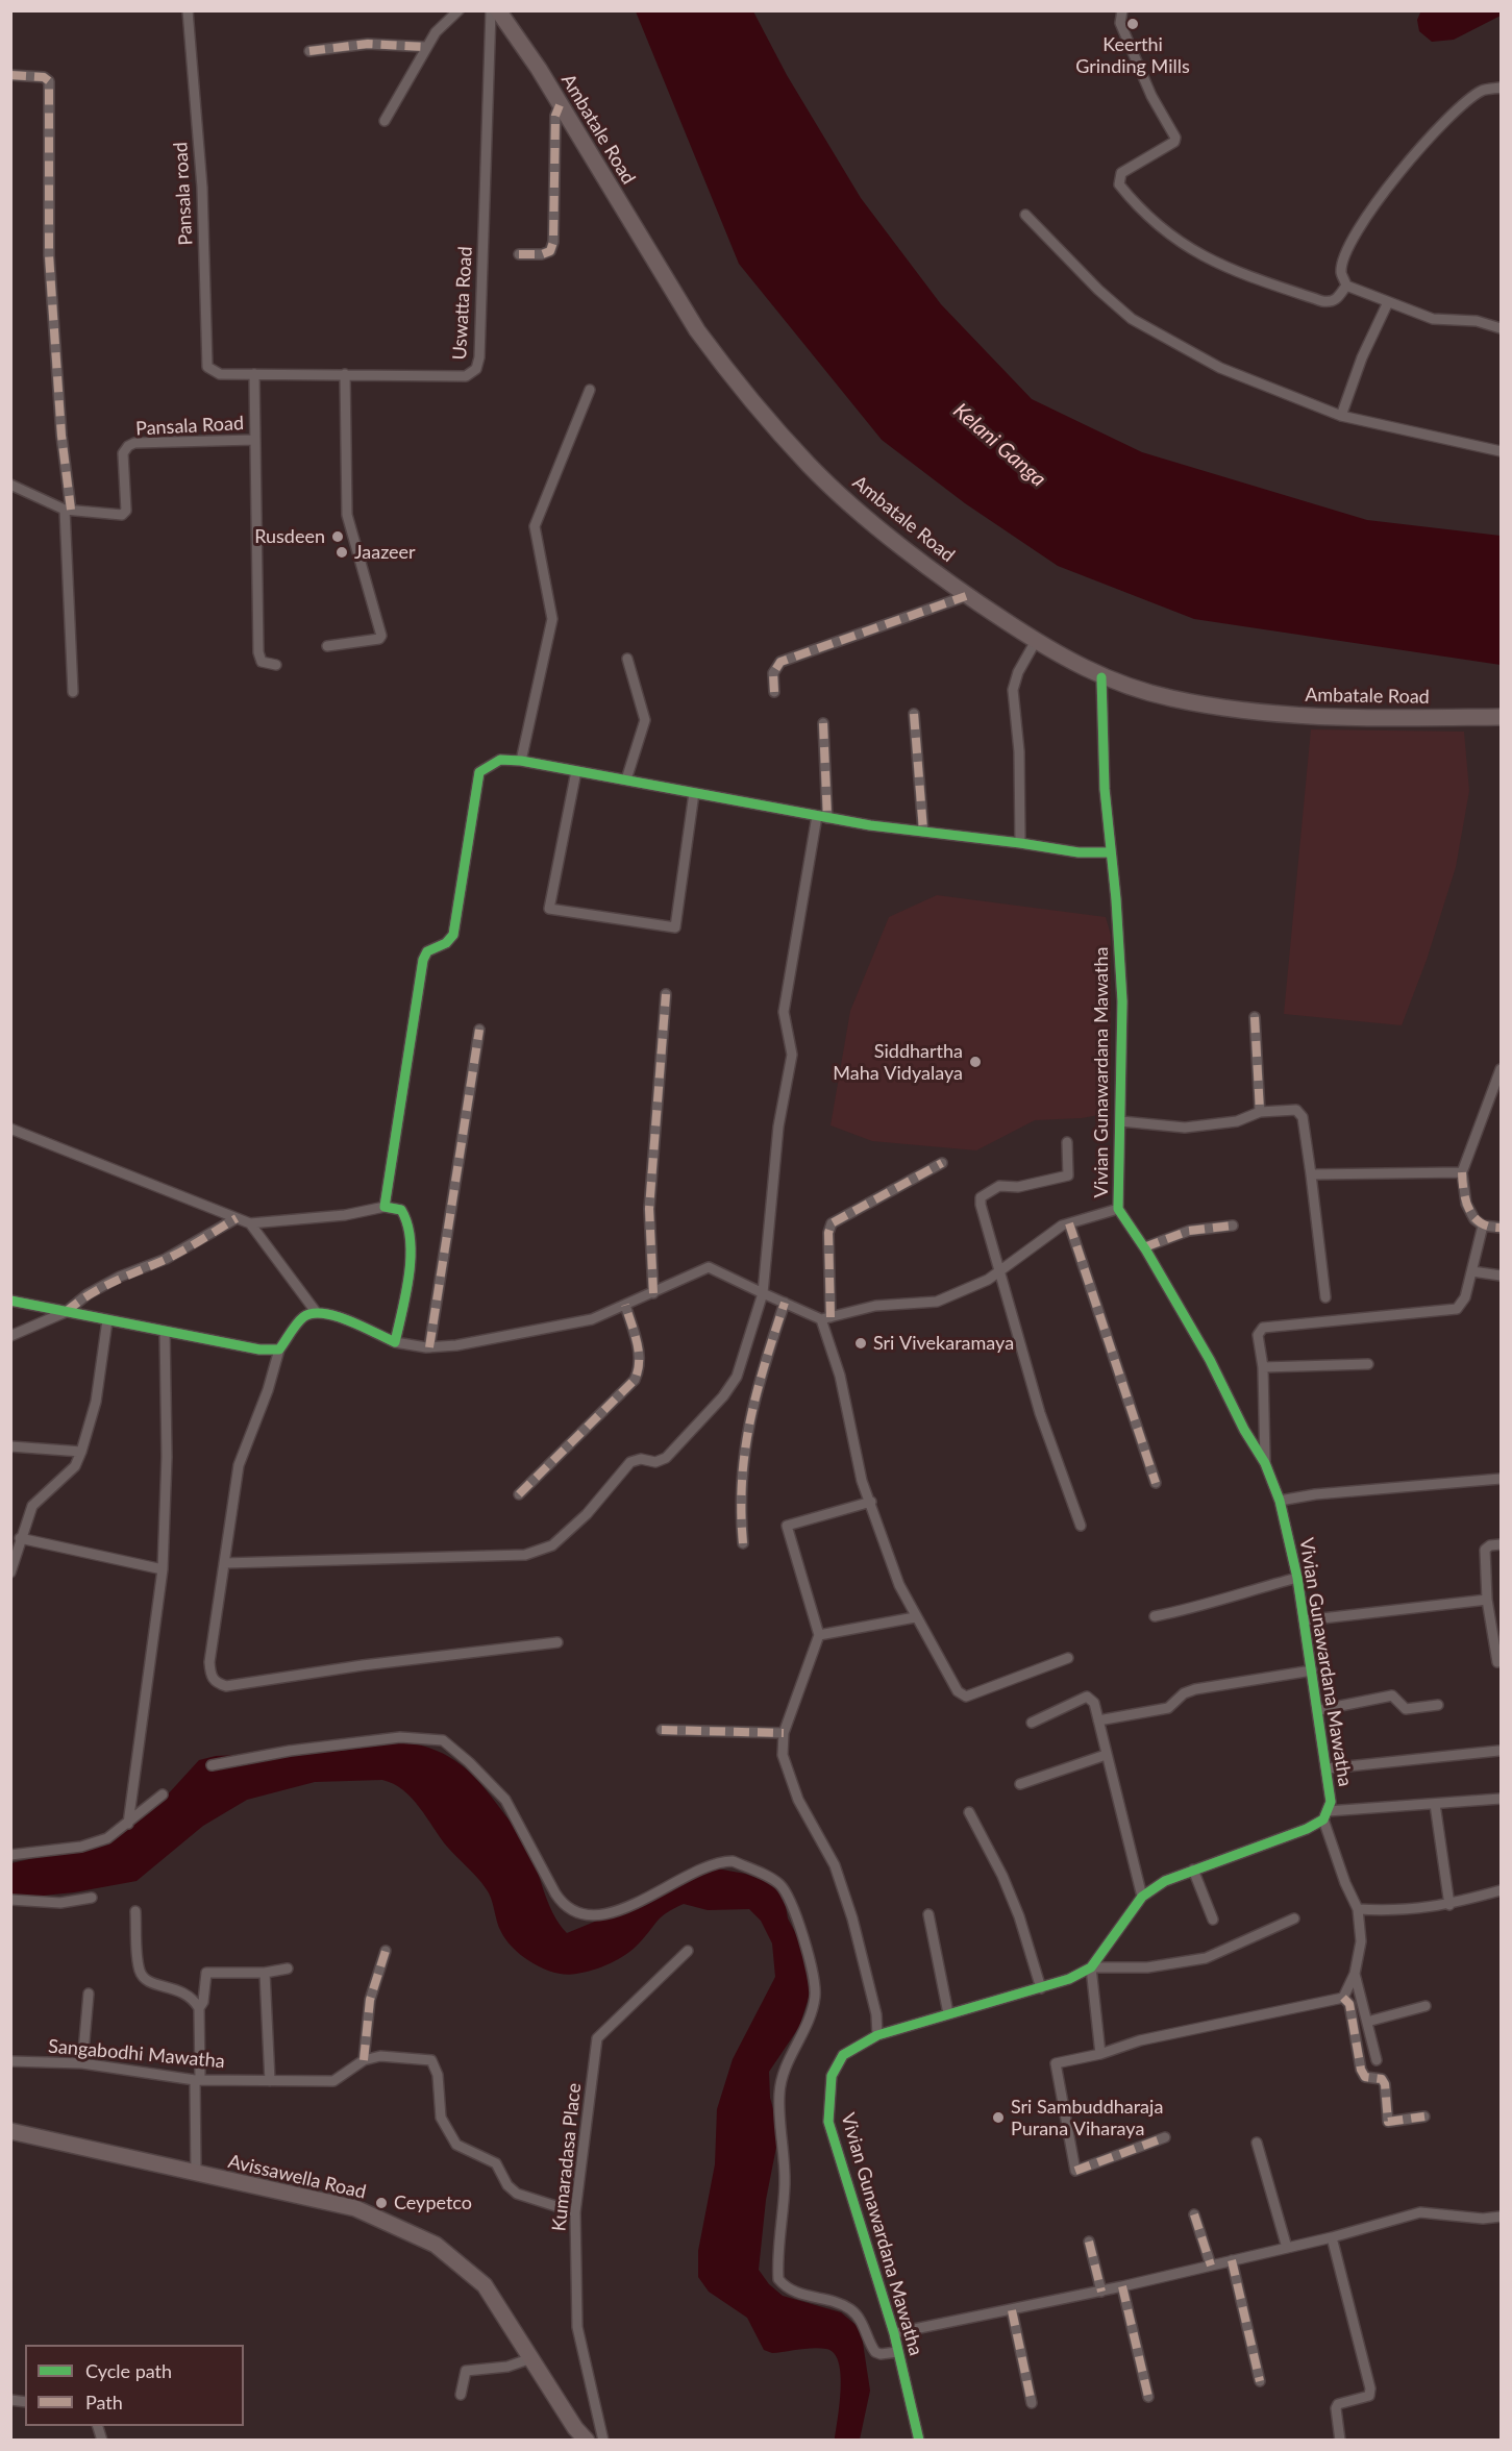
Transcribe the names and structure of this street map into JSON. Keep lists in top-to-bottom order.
{
  "streets": {
    "main road": ["Ambatale Road", "Avissawella Road"],
    "street": [
      "Pansala road",
      "Uswatta Road",
      "Pansala Road",
      "Vivian Gunawardana Mawatha",
      "Sangabodhi Mawatha",
      "Kumaradasa Place"
    ]
  },
  "crossings": [
    ["Ambatale Road", "Vivian Gunawardana Mawatha"],
    ["Pansala road", "Uswatta Road"],
    ["Sangabodhi Mawatha", "Kumaradasa Place"]
  ],
  "water": ["Kelani Ganga"],
  "places": [
    "Keerthi Grinding Mills",
    "Rusdeen",
    "Jaazeer",
    "Siddhartha Maha Vidyalaya",
    "Sri Vivekaramaya",
    "Sri Sambuddharaja Purana Viharaya",
    "Ceypetco"
  ],
  "legend": ["Cycle path", "Path"]
}
